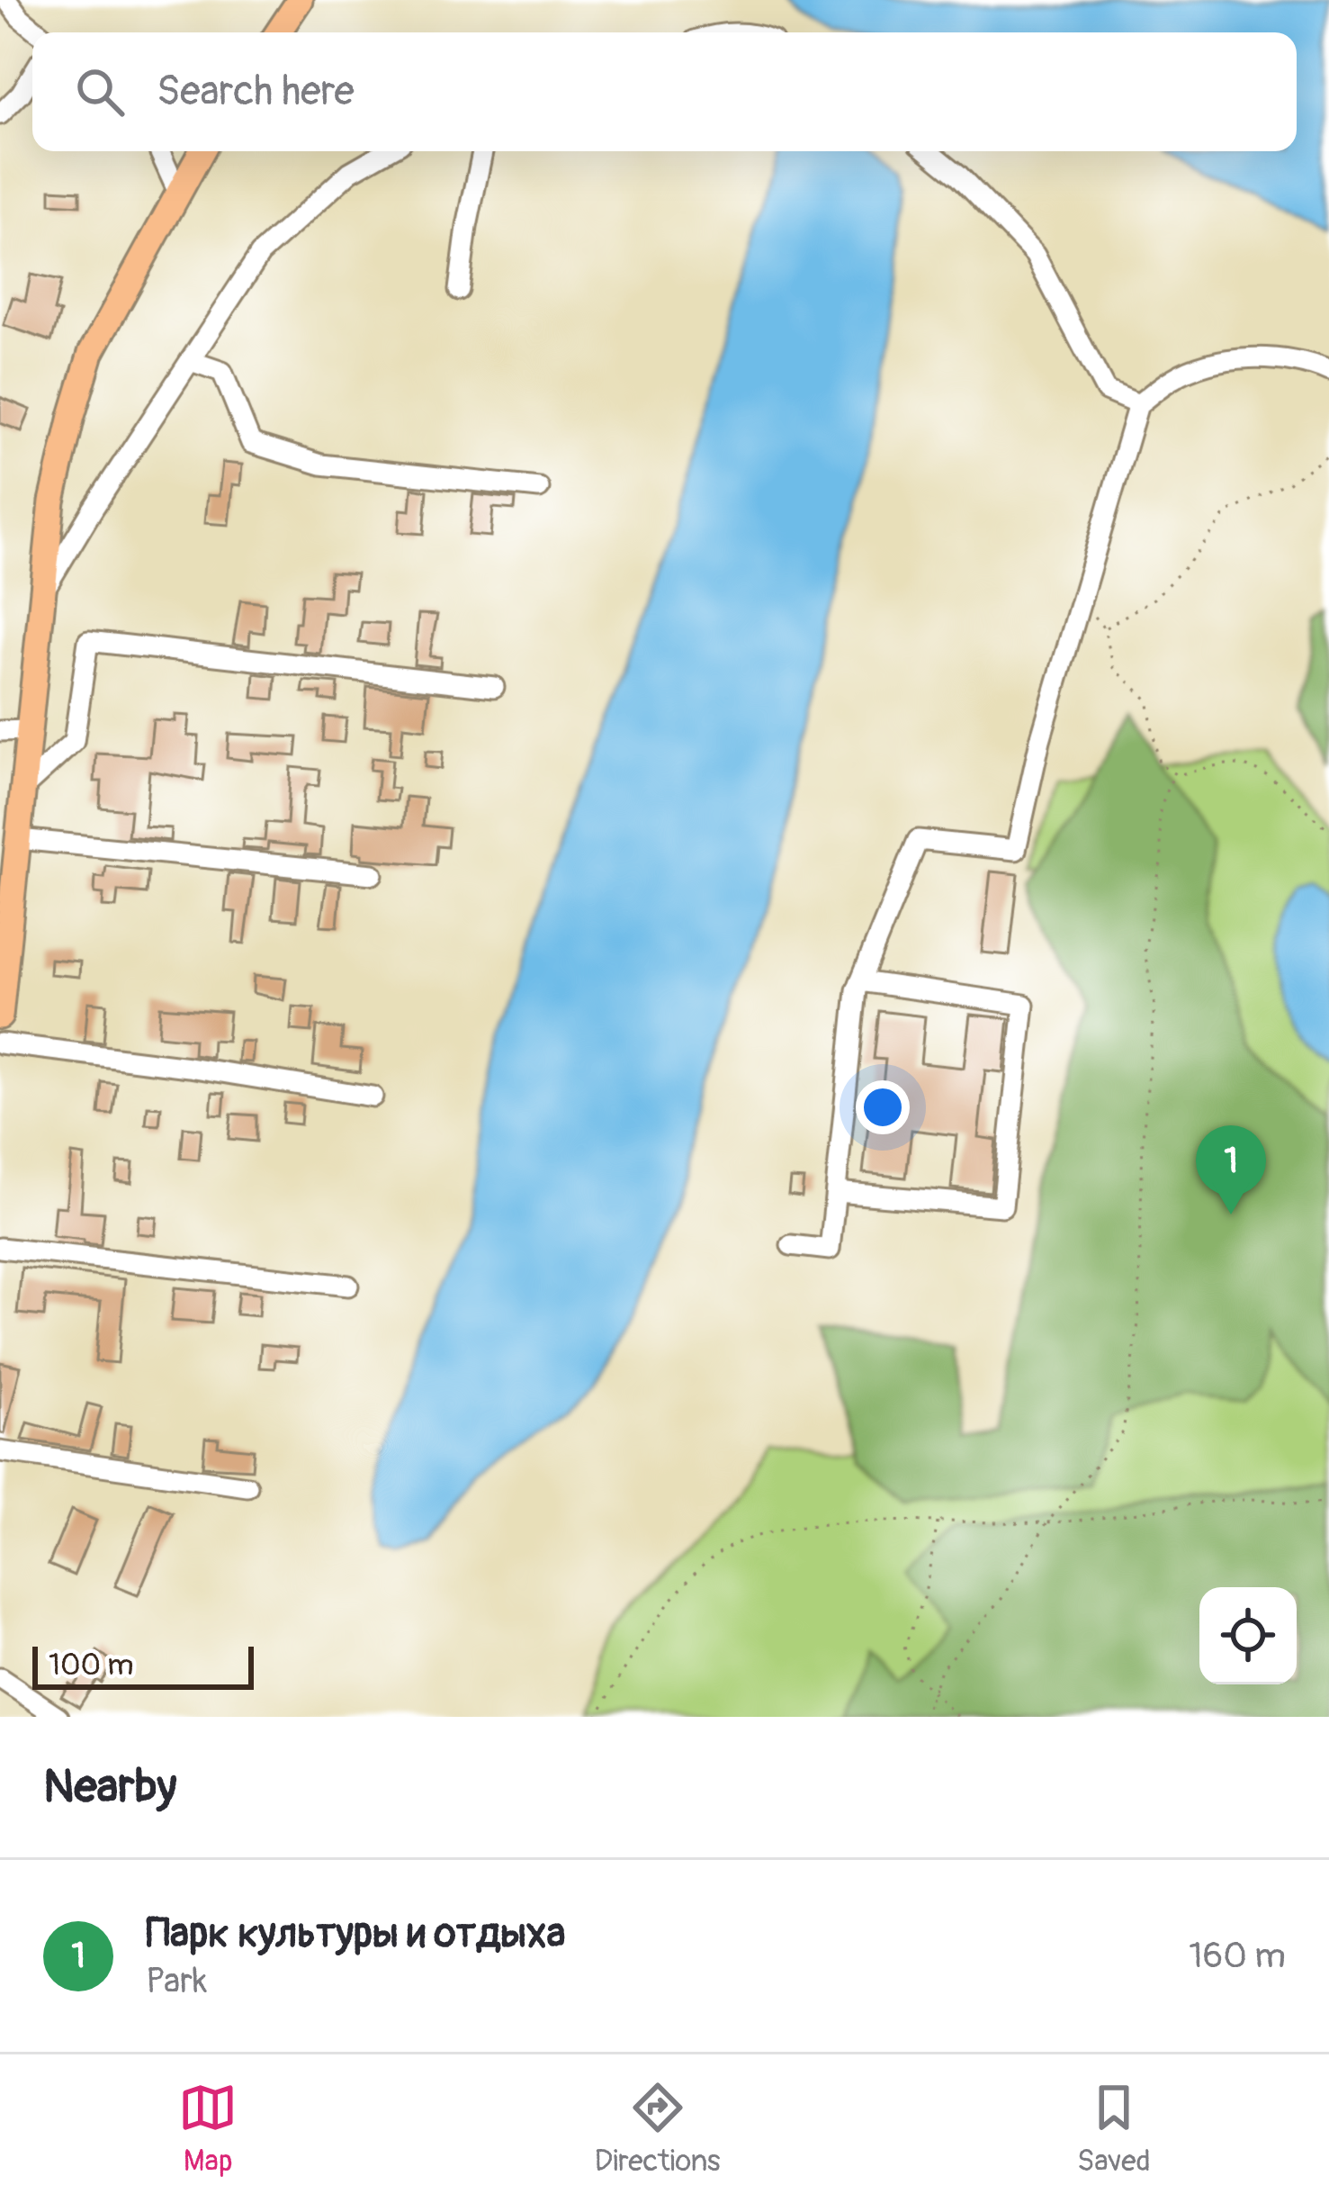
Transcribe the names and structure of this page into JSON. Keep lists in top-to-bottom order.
{
  "scale_bar": "100 m",
  "page": {
    "search": "Search here",
    "pins": "1",
    "scale": "100 m",
    "heading": "Nearby",
    "list": [
      {
        "mark": "1",
        "name": "Парк культуры и отдыха",
        "note": "Park",
        "value": "160 m"
      }
    ],
    "nav": ["Map", "Directions", "Saved"]
  }
}
